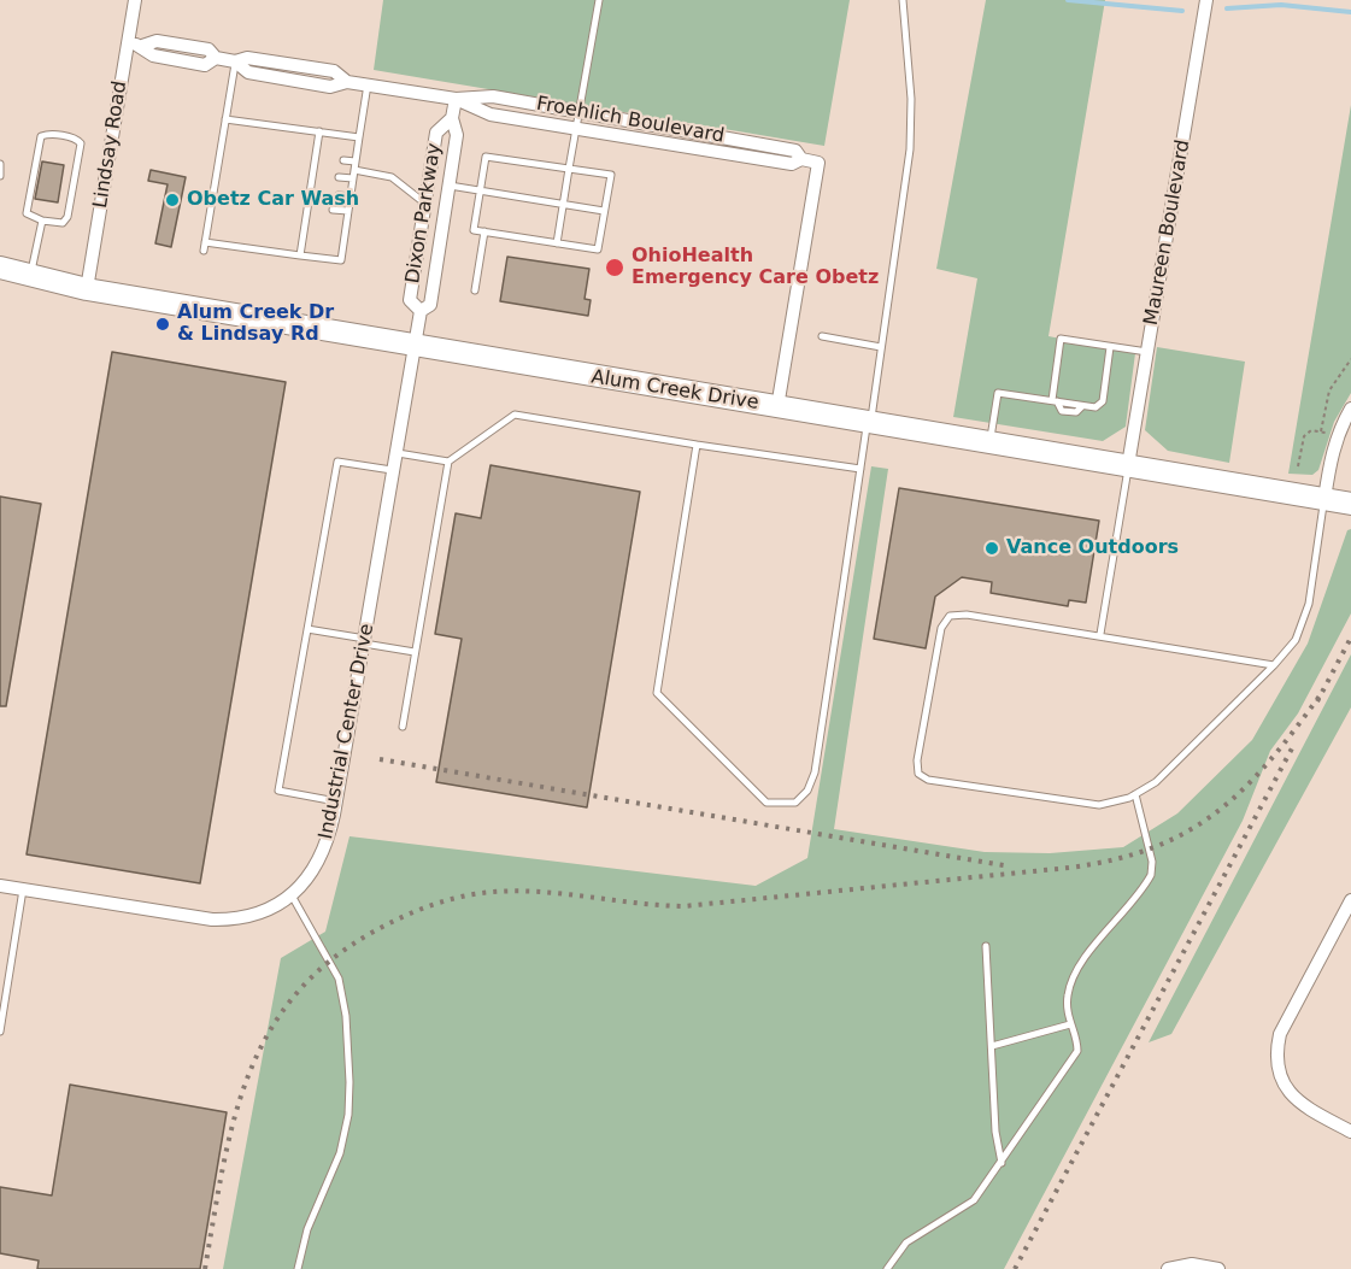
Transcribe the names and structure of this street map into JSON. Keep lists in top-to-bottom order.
{
  "streets": {
    "main road": ["Alum Creek Drive"],
    "street": [
      "Froehlich Boulevard",
      "Lindsay Road",
      "Dixon Parkway",
      "Maureen Boulevard",
      "Industrial Center Drive"
    ]
  },
  "crossings": [
    ["Froehlich Boulevard", "Lindsay Road"],
    ["Froehlich Boulevard", "Dixon Parkway"],
    ["Froehlich Boulevard", "Alum Creek Drive"],
    ["Lindsay Road", "Alum Creek Drive"],
    ["Dixon Parkway", "Alum Creek Drive"],
    ["Dixon Parkway", "Industrial Center Drive"],
    ["Maureen Boulevard", "Alum Creek Drive"],
    ["Alum Creek Drive", "Industrial Center Drive"]
  ],
  "places": [
    "Obetz Car Wash",
    "OhioHealth Emergency Care Obetz",
    "Alum Creek Dr & Lindsay Rd",
    "Vance Outdoors"
  ]
}
